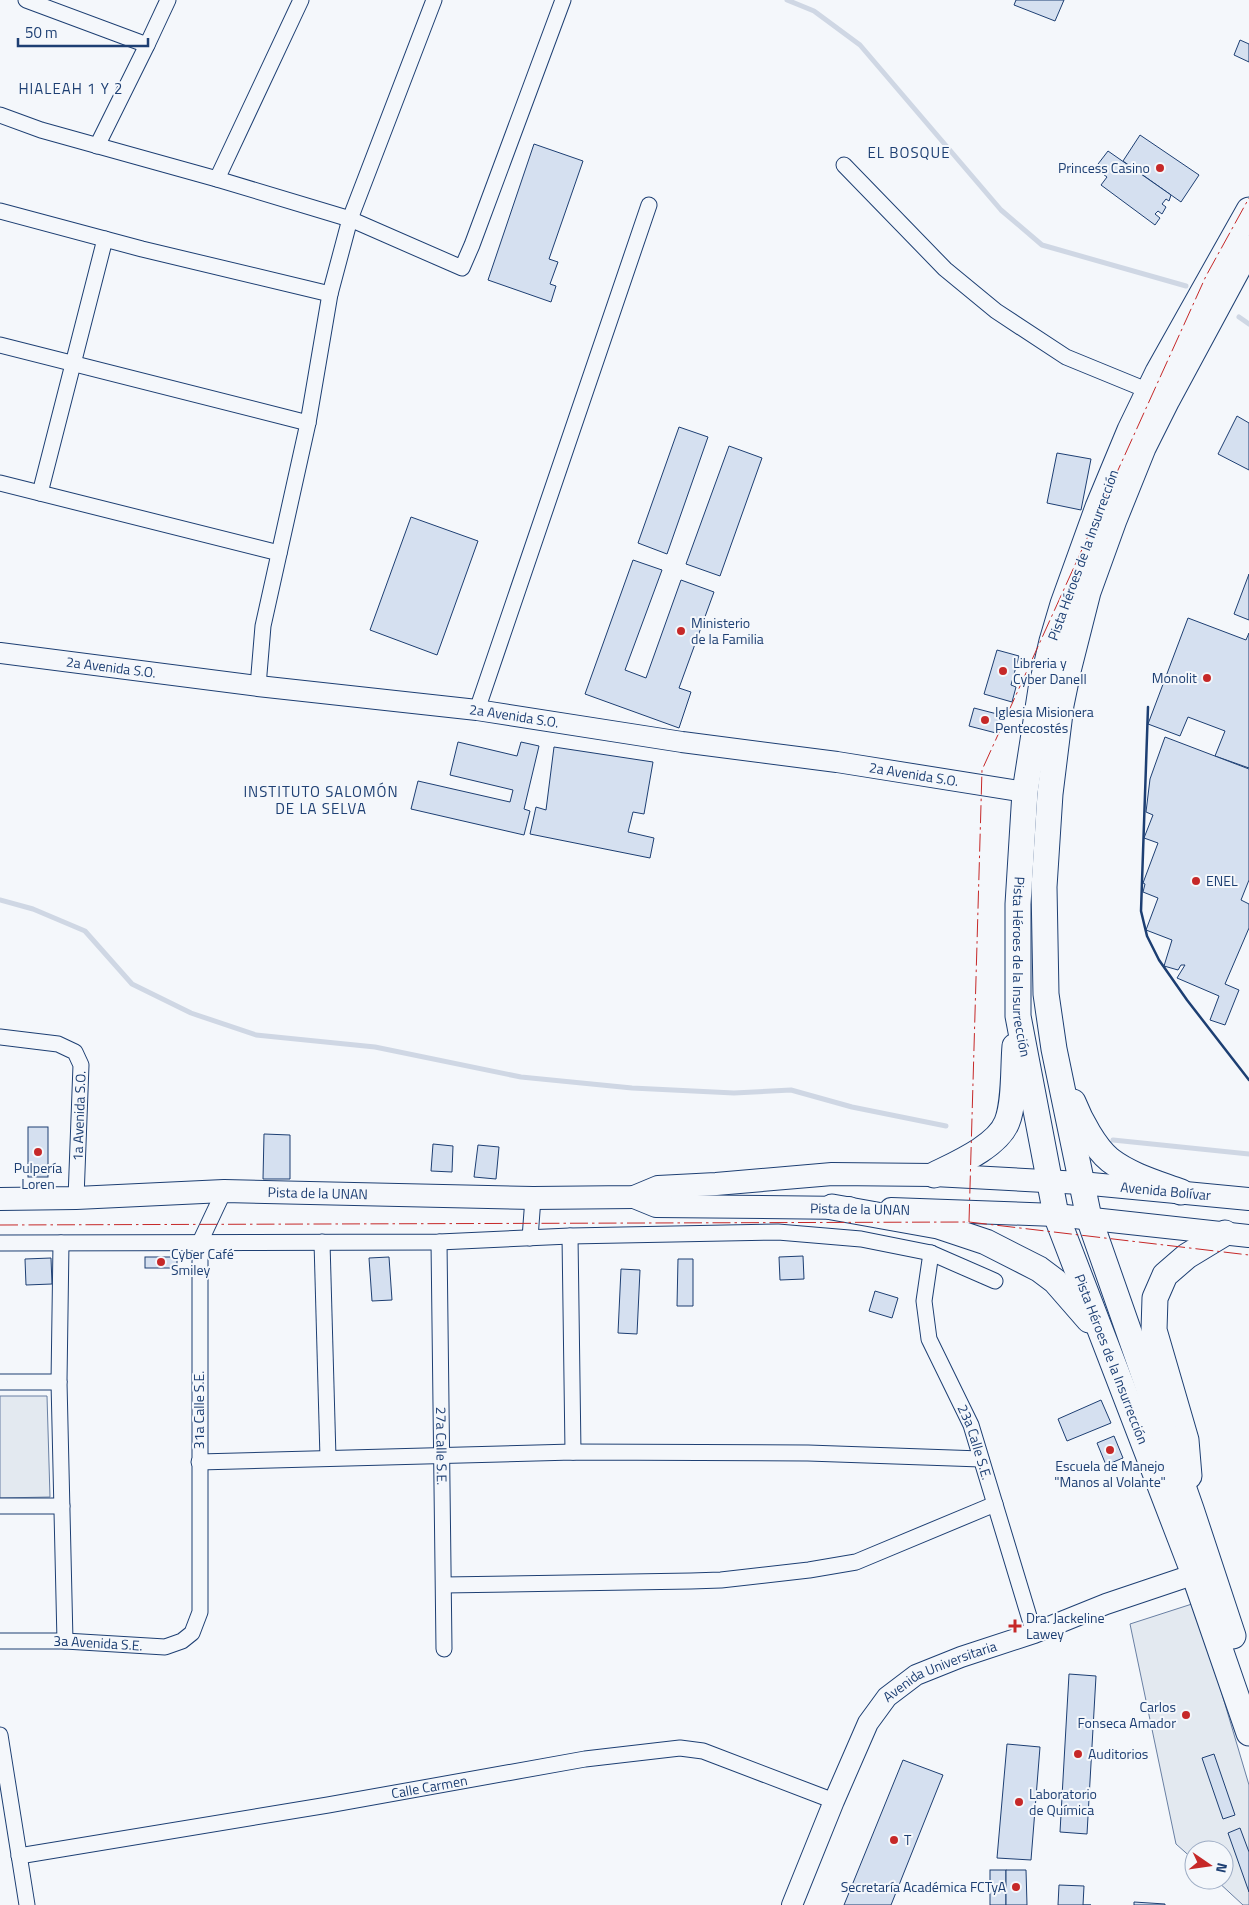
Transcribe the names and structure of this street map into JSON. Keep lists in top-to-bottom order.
{
  "streets": {
    "main road": ["Pista Héroes de la Insurrección", "Avenida Bolívar", "Pista de la UNAN"],
    "street": [
      "2a Avenida S.O.",
      "1a Avenida S.O.",
      "31a Calle S.E.",
      "23a Calle S.E.",
      "27a Calle S.E.",
      "3a Avenida S.E.",
      "Avenida Universitaria",
      "Calle Carmen"
    ]
  },
  "crossings": [
    ["Pista Héroes de la Insurrección", "2a Avenida S.O."],
    ["Pista Héroes de la Insurrección", "Avenida Bolívar"],
    ["Pista Héroes de la Insurrección", "Pista de la UNAN"],
    ["Pista Héroes de la Insurrección", "Avenida Universitaria"],
    ["1a Avenida S.O.", "Pista de la UNAN"],
    ["Avenida Bolívar", "Pista de la UNAN"],
    ["Pista de la UNAN", "31a Calle S.E."],
    ["31a Calle S.E.", "3a Avenida S.E."],
    ["23a Calle S.E.", "Avenida Universitaria"],
    ["Avenida Universitaria", "Calle Carmen"]
  ],
  "districts": ["HIALEAH 1 Y 2", "EL BOSQUE", "INSTITUTO SALOMÓN DE LA SELVA"],
  "places": {
    "other": [
      "Princess Casino",
      "Ministerio de la Familia",
      "Libreria y Cyber Danell",
      "Monolit",
      "Iglesia Misionera Pentecostés",
      "ENEL",
      "Pulpería Loren",
      "Cyber Café Smiley",
      "Escuela de Manejo \"Manos al Volante\"",
      "Carlos Fonseca Amador",
      "Auditorios",
      "Laboratorio de Química",
      "T",
      "Secretaría Académica FCTyA"
    ],
    "health": ["Dra. Jackeline Lawey"]
  },
  "scale_bar": "50 m",
  "north": "right"
}
